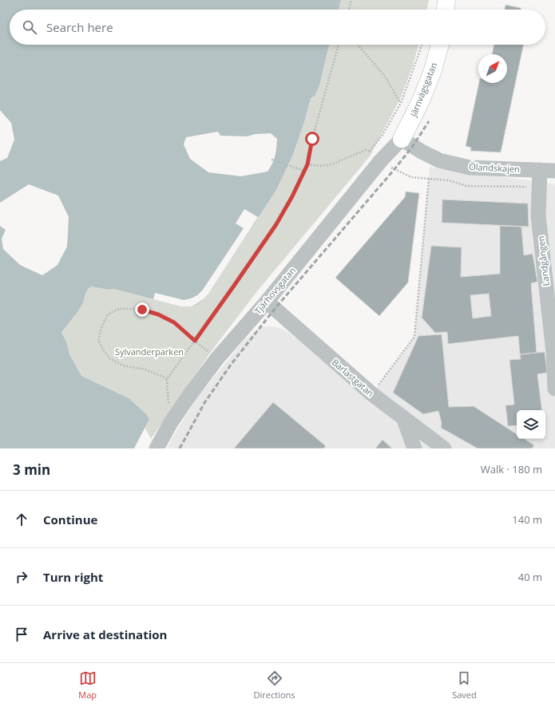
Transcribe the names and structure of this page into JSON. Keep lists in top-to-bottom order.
{
  "streets": {
    "main road": ["Järnvägsgatan"],
    "street": [
      "Ölandskajen",
      "Landgången",
      "Tjärhovsgatan",
      "Barlastgatan"
    ]
  },
  "crossings": [
    ["Järnvägsgatan", "Ölandskajen"],
    ["Järnvägsgatan", "Tjärhovsgatan"],
    ["Ölandskajen", "Landgången"],
    ["Ölandskajen", "Tjärhovsgatan"],
    ["Tjärhovsgatan", "Barlastgatan"]
  ],
  "parks": ["Sylvanderparken"],
  "north": "top right",
  "page": {
    "search": "Search here",
    "heading": ["3 min", "Walk · 180 m"],
    "list": [
      ["Continue", "140 m"],
      ["Turn right", "40 m"],
      "Arrive at destination"
    ],
    "nav": ["Map", "Directions", "Saved"]
  }
}
